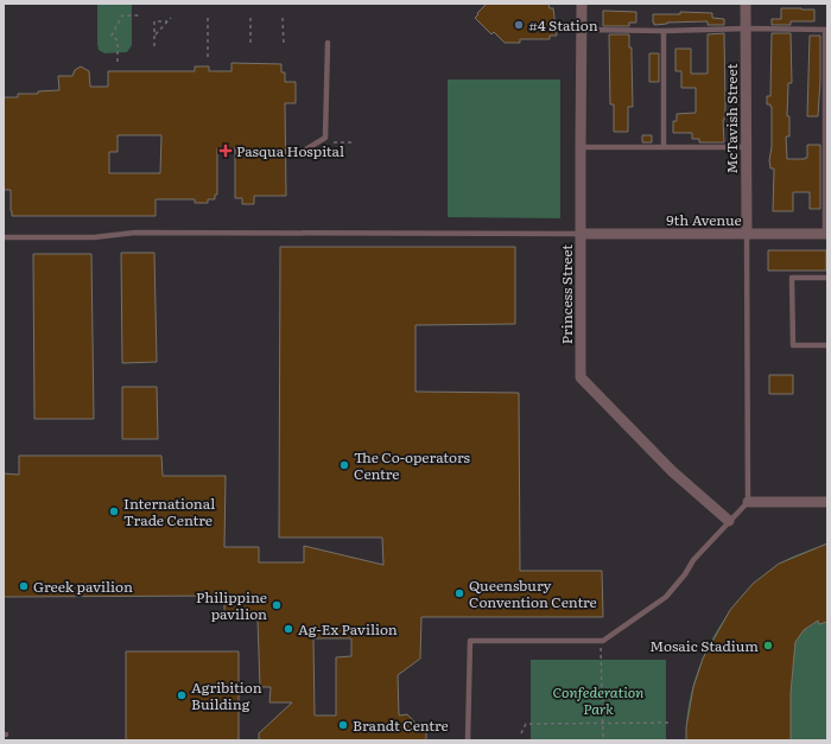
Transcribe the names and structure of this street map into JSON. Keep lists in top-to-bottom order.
{
  "streets": {
    "street": ["McTavish Street", "9th Avenue", "Princess Street"]
  },
  "crossings": [
    ["McTavish Street", "9th Avenue"],
    ["9th Avenue", "Princess Street"]
  ],
  "parks": ["Confederation Park"],
  "places": {
    "other": [
      "#4 Station",
      "The Co-operators Centre",
      "International Trade Centre",
      "Greek pavilion",
      "Queensbury Convention Centre",
      "Philippine pavilion",
      "Ag-Ex Pavilion",
      "Mosaic Stadium",
      "Agribition Building",
      "Brandt Centre"
    ],
    "health": ["Pasqua Hospital"]
  }
}
